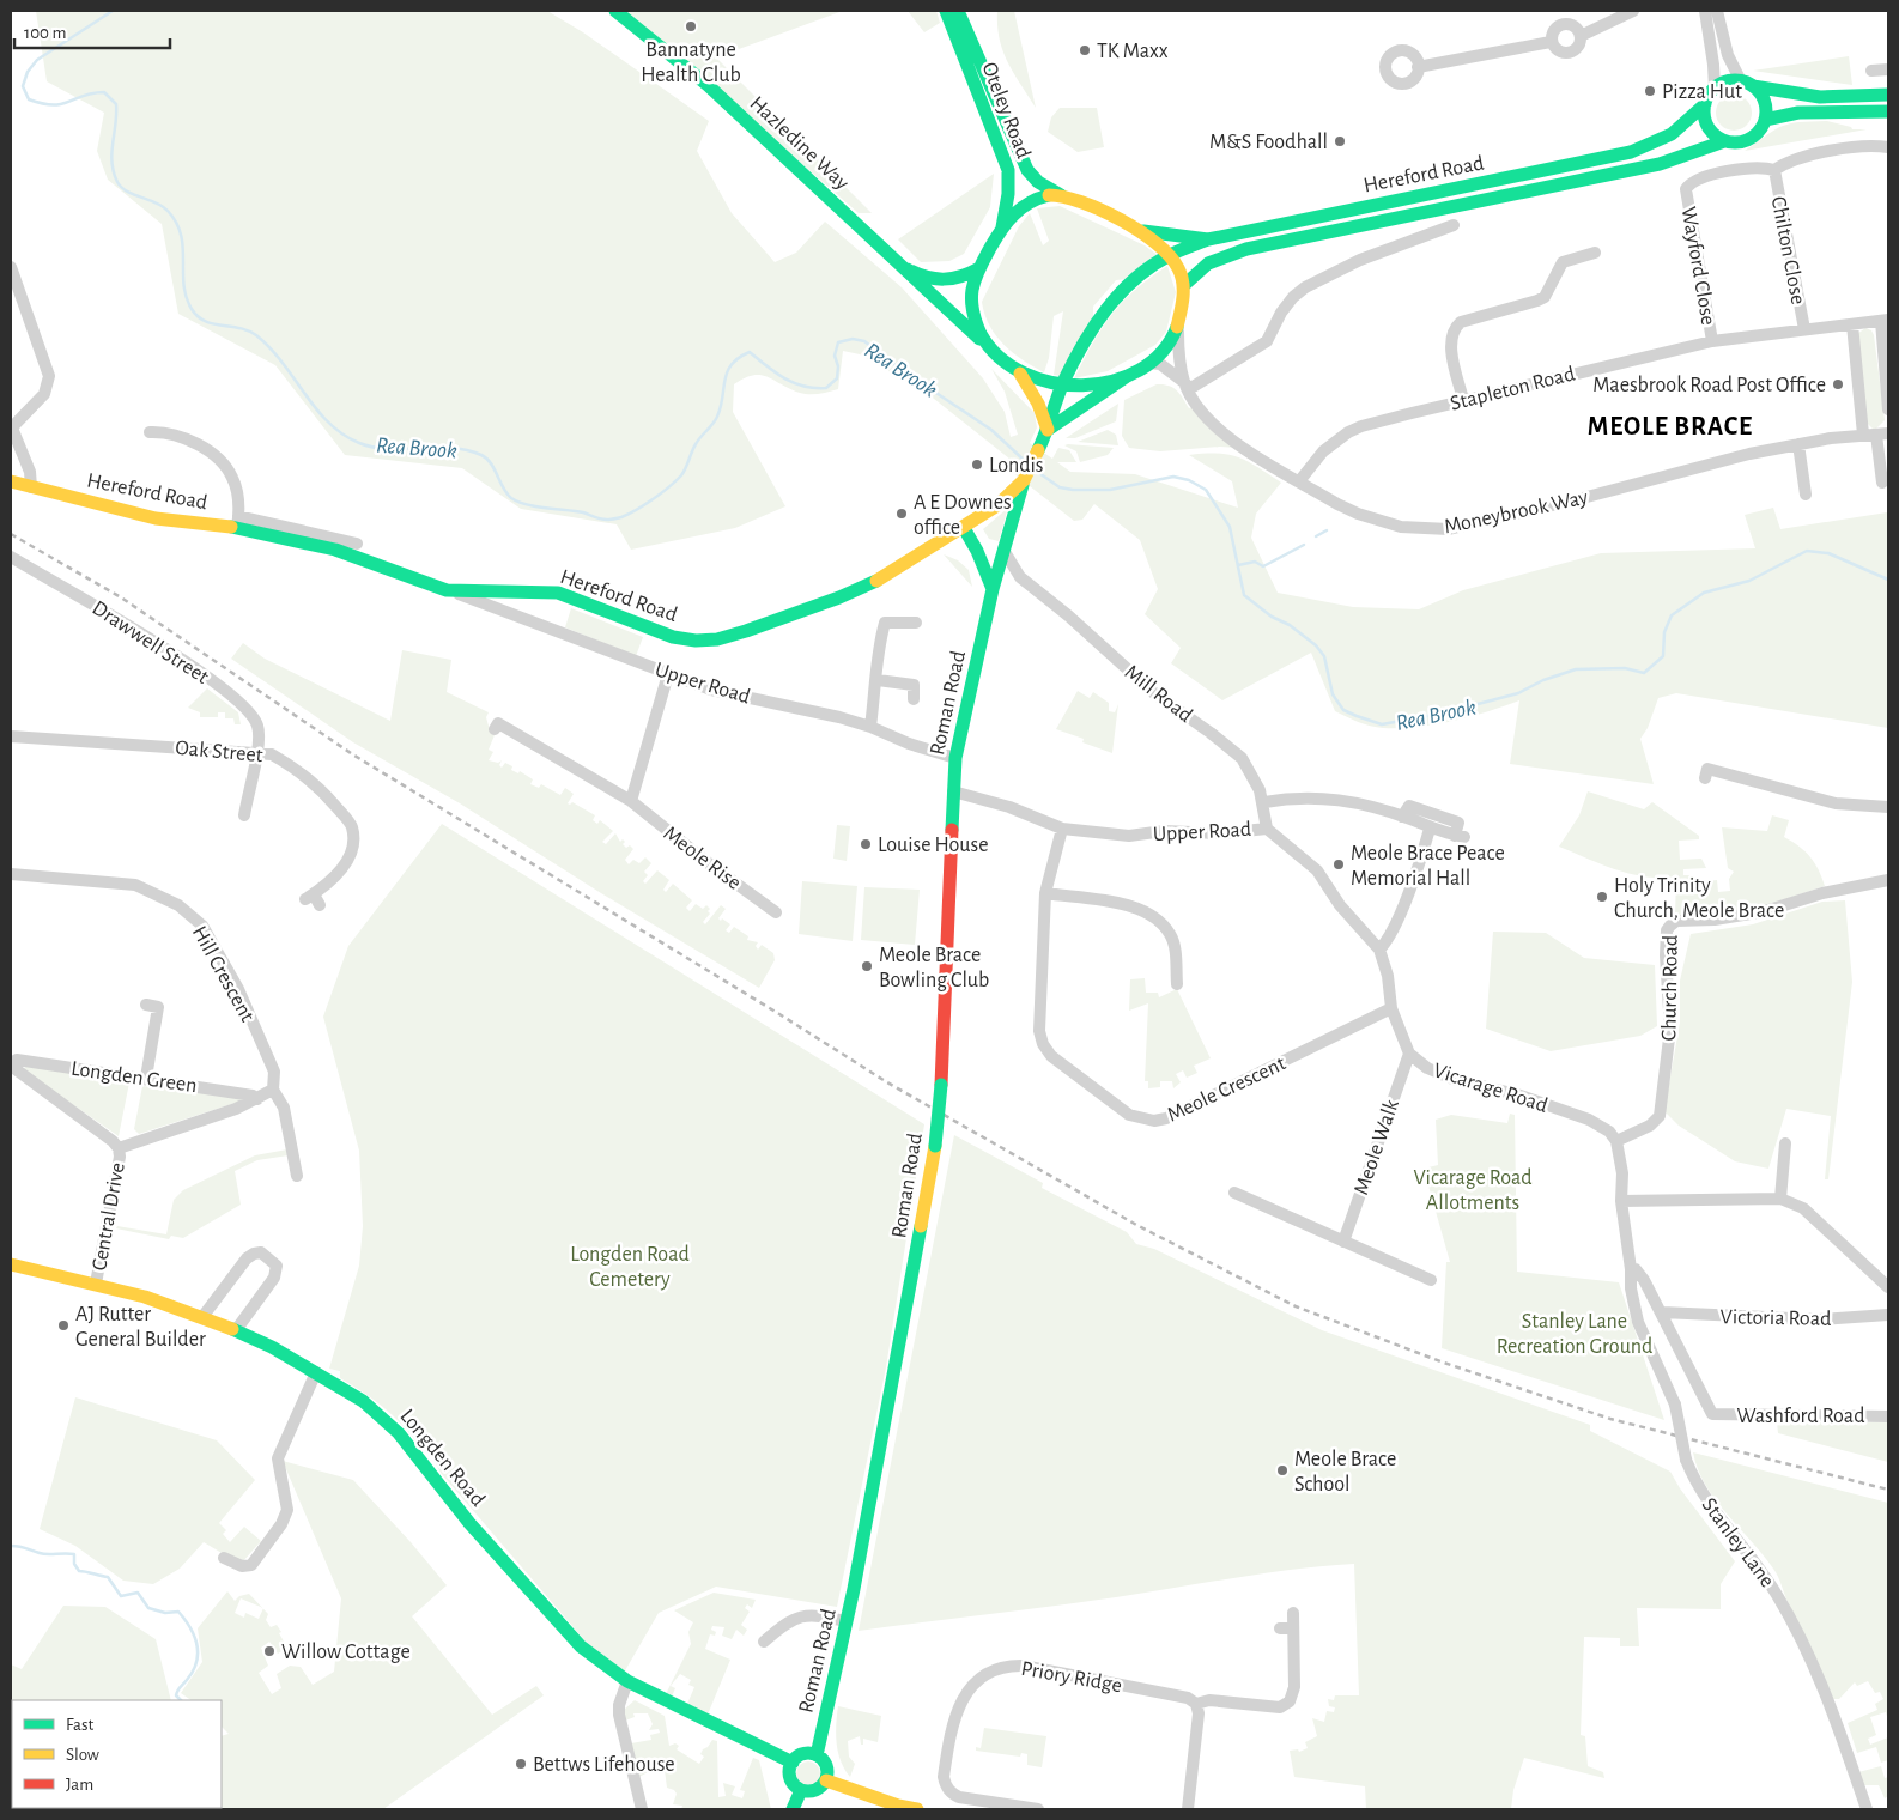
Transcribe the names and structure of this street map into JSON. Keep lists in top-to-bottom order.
{
  "streets": {
    "main road": [
      "Oteley Road",
      "Hazledine Way",
      "Hereford Road",
      "Roman Road",
      "Longden Road"
    ],
    "street": [
      "Chilton Close",
      "Wayford Close",
      "Stapleton Road",
      "Moneybrook Way",
      "Drawwell Street",
      "Upper Road",
      "Mill Road",
      "Oak Street",
      "Meole Rise",
      "Hill Crescent",
      "Church Road",
      "Longden Green",
      "Vicarage Road",
      "Meole Crescent",
      "Meole Walk",
      "Central Drive",
      "Victoria Road",
      "Washford Road",
      "Stanley Lane",
      "Priory Ridge"
    ]
  },
  "crossings": [
    ["Oteley Road", "Hereford Road"],
    ["Hereford Road", "Upper Road"],
    ["Hereford Road", "Roman Road"],
    ["Chilton Close", "Wayford Close"],
    ["Chilton Close", "Stapleton Road"],
    ["Wayford Close", "Stapleton Road"],
    ["Stapleton Road", "Moneybrook Way"],
    ["Drawwell Street", "Oak Street"],
    ["Upper Road", "Mill Road"],
    ["Upper Road", "Roman Road"],
    ["Upper Road", "Vicarage Road"],
    ["Upper Road", "Meole Crescent"],
    ["Mill Road", "Roman Road"],
    ["Roman Road", "Longden Road"],
    ["Hill Crescent", "Longden Green"],
    ["Church Road", "Vicarage Road"],
    ["Church Road", "Stanley Lane"],
    ["Longden Green", "Central Drive"],
    ["Vicarage Road", "Meole Crescent"],
    ["Vicarage Road", "Meole Walk"],
    ["Vicarage Road", "Stanley Lane"],
    ["Central Drive", "Longden Road"],
    ["Victoria Road", "Washford Road"]
  ],
  "districts": ["MEOLE BRACE"],
  "water": ["Rea Brook"],
  "parks": ["Vicarage Road Allotments", "Longden Road Cemetery", "Stanley Lane Recreation Ground"],
  "places": [
    "Bannatyne Health Club",
    "TK Maxx",
    "Pizza Hut",
    "M&S Foodhall",
    "Maesbrook Road Post Office",
    "Londis",
    "A E Downes office",
    "Louise House",
    "Meole Brace Peace Memorial Hall",
    "Holy Trinity Church, Meole Brace",
    "Meole Brace Bowling Club",
    "AJ Rutter General Builder",
    "Meole Brace School",
    "Willow Cottage",
    "Bettws Lifehouse"
  ],
  "legend": ["Fast", "Slow", "Jam"],
  "scale_bar": "100 m"
}
